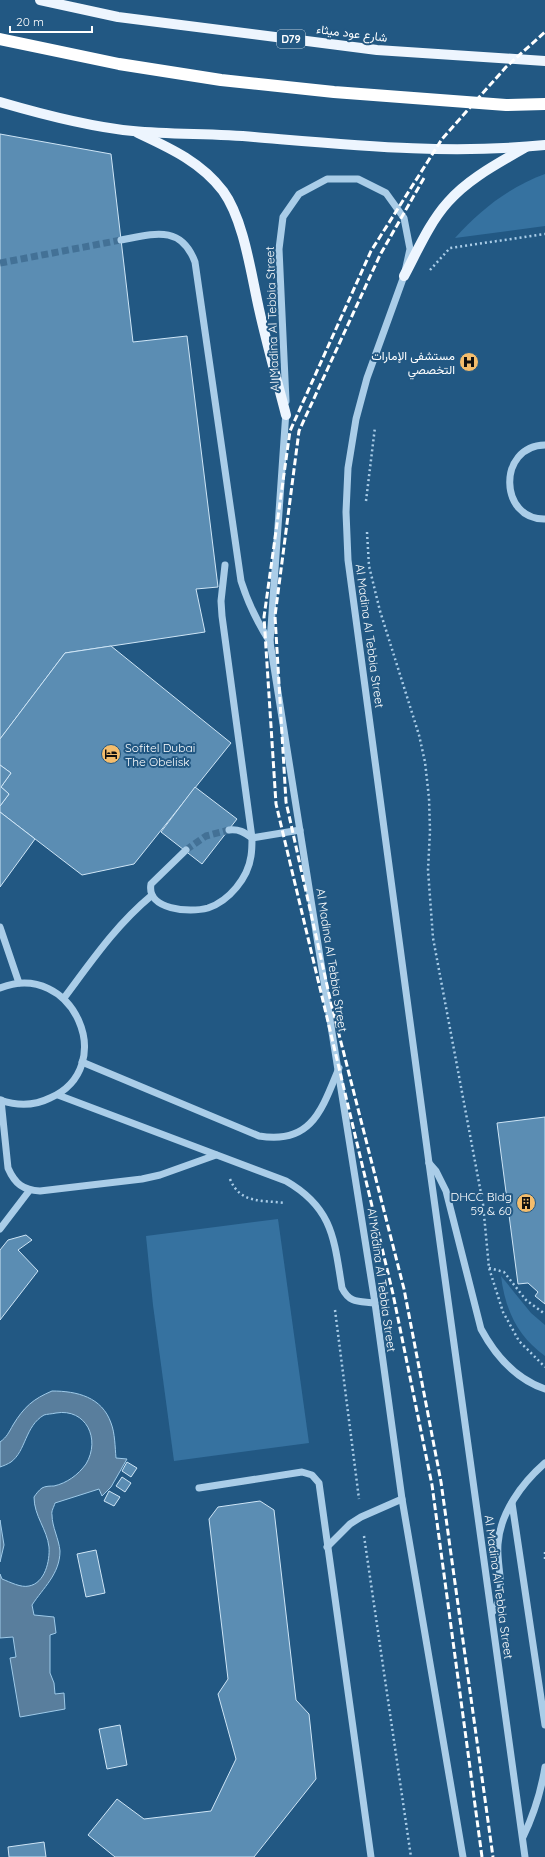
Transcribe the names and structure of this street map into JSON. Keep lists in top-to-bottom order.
{
  "streets": {
    "main road": ["شارع عود ميثاء", "D79"],
    "street": ["Al Madina Al Tebbia Street"]
  },
  "places": {
    "hospital": ["مستشفى الإمارات التخصصي"],
    "hotel": ["Sofitel Dubai The Obelisk"],
    "building": ["DHCC Bldg 59 & 60"]
  },
  "scale_bar": "20 m"
}
